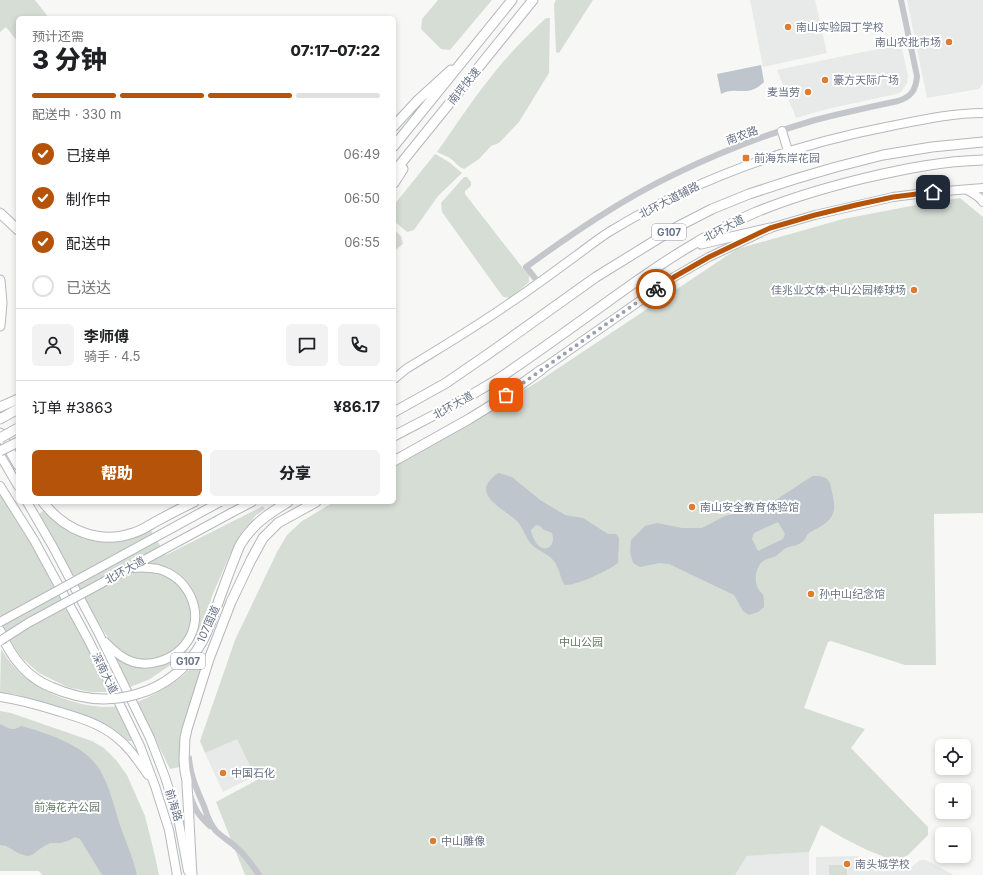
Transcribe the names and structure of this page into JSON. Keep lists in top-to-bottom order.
{
  "streets": {
    "highway": [
      "南坪快速",
      "北环大道",
      "G107",
      "107国道"
    ],
    "main road": ["北环大道辅路", "深南大道", "前海路"],
    "street": ["南农路"]
  },
  "crossings": [
    ["南农路", "北环大道辅路"],
    ["深南大道", "前海路"]
  ],
  "parks": ["中山公园", "前海花卉公园"],
  "places": {
    "other": [
      "南山实验园丁学校",
      "南山农批市场",
      "豪方天际广场",
      "麦当劳",
      "佳兆业文体·中山公园棒球场",
      "南山安全教育体验馆",
      "孙中山纪念馆",
      "中国石化",
      "中山雕像",
      "南头城学校"
    ],
    "transit": ["前海东岸花园"]
  },
  "page": {
    "heading": ["3 分钟", "预计还需", "07:17–07:22"],
    "panel": [
      "李师傅",
      "骑手 · 4.5",
      "订单 #3863",
      "¥86.17"
    ],
    "bar": "配送中 · 330 m",
    "list": [
      ["已接单", "06:49"],
      ["制作中", "06:50"],
      ["配送中", "06:55"],
      "已送达"
    ],
    "buttons": ["帮助", "分享"],
    "map_buttons": ["+", "−"]
  }
}
